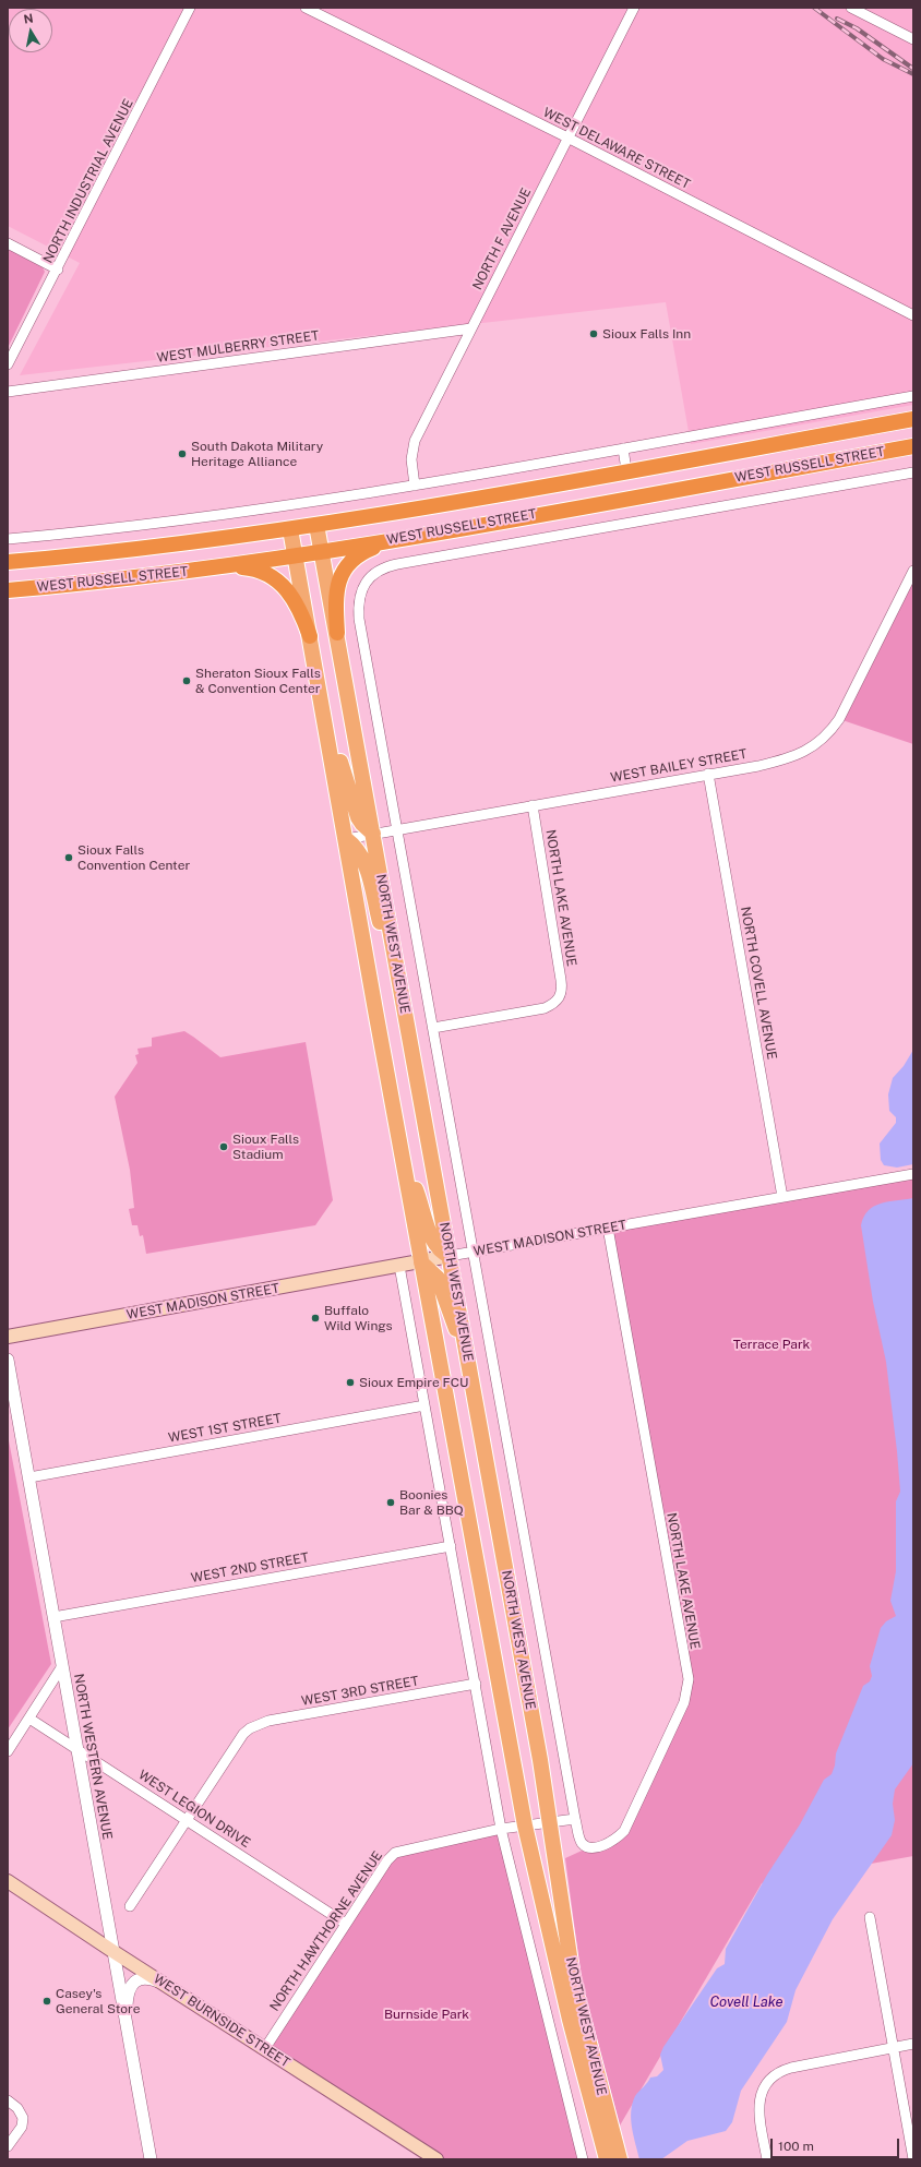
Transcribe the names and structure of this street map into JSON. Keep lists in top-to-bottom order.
{
  "streets": {
    "highway": ["WEST RUSSELL STREET"],
    "main road": ["NORTH WEST AVENUE", "WEST MADISON STREET", "WEST BURNSIDE STREET"],
    "street": [
      "WEST DELAWARE STREET",
      "NORTH INDUSTRIAL AVENUE",
      "NORTH F AVENUE",
      "WEST MULBERRY STREET",
      "WEST BAILEY STREET",
      "NORTH LAKE AVENUE",
      "NORTH COVELL AVENUE",
      "WEST 1ST STREET",
      "WEST 2ND STREET",
      "WEST 3RD STREET",
      "NORTH WESTERN AVENUE",
      "WEST LEGION DRIVE",
      "NORTH HAWTHORNE AVENUE"
    ]
  },
  "crossings": [
    ["WEST DELAWARE STREET", "NORTH F AVENUE"],
    ["NORTH F AVENUE", "WEST MULBERRY STREET"],
    ["WEST RUSSELL STREET", "NORTH WEST AVENUE"],
    ["WEST BAILEY STREET", "NORTH LAKE AVENUE"],
    ["WEST BAILEY STREET", "NORTH WEST AVENUE"],
    ["WEST BAILEY STREET", "NORTH COVELL AVENUE"],
    ["NORTH LAKE AVENUE", "NORTH WEST AVENUE"],
    ["NORTH LAKE AVENUE", "WEST MADISON STREET"],
    ["NORTH WEST AVENUE", "WEST MADISON STREET"],
    ["NORTH WEST AVENUE", "NORTH HAWTHORNE AVENUE"],
    ["NORTH COVELL AVENUE", "WEST MADISON STREET"],
    ["WEST 1ST STREET", "NORTH WESTERN AVENUE"],
    ["WEST 2ND STREET", "NORTH WESTERN AVENUE"],
    ["WEST 3RD STREET", "WEST LEGION DRIVE"],
    ["NORTH WESTERN AVENUE", "WEST LEGION DRIVE"],
    ["NORTH WESTERN AVENUE", "WEST BURNSIDE STREET"],
    ["WEST LEGION DRIVE", "NORTH HAWTHORNE AVENUE"],
    ["NORTH HAWTHORNE AVENUE", "WEST BURNSIDE STREET"]
  ],
  "water": ["Covell Lake"],
  "parks": ["Terrace Park", "Burnside Park"],
  "places": [
    "Sioux Falls Inn",
    "South Dakota Military Heritage Alliance",
    "Sheraton Sioux Falls & Convention Center",
    "Sioux Falls Convention Center",
    "Sioux Falls Stadium",
    "Buffalo Wild Wings",
    "Sioux Empire FCU",
    "Boonies Bar & BBQ",
    "Casey's General Store"
  ],
  "scale_bar": "100 m",
  "north": "top"
}
